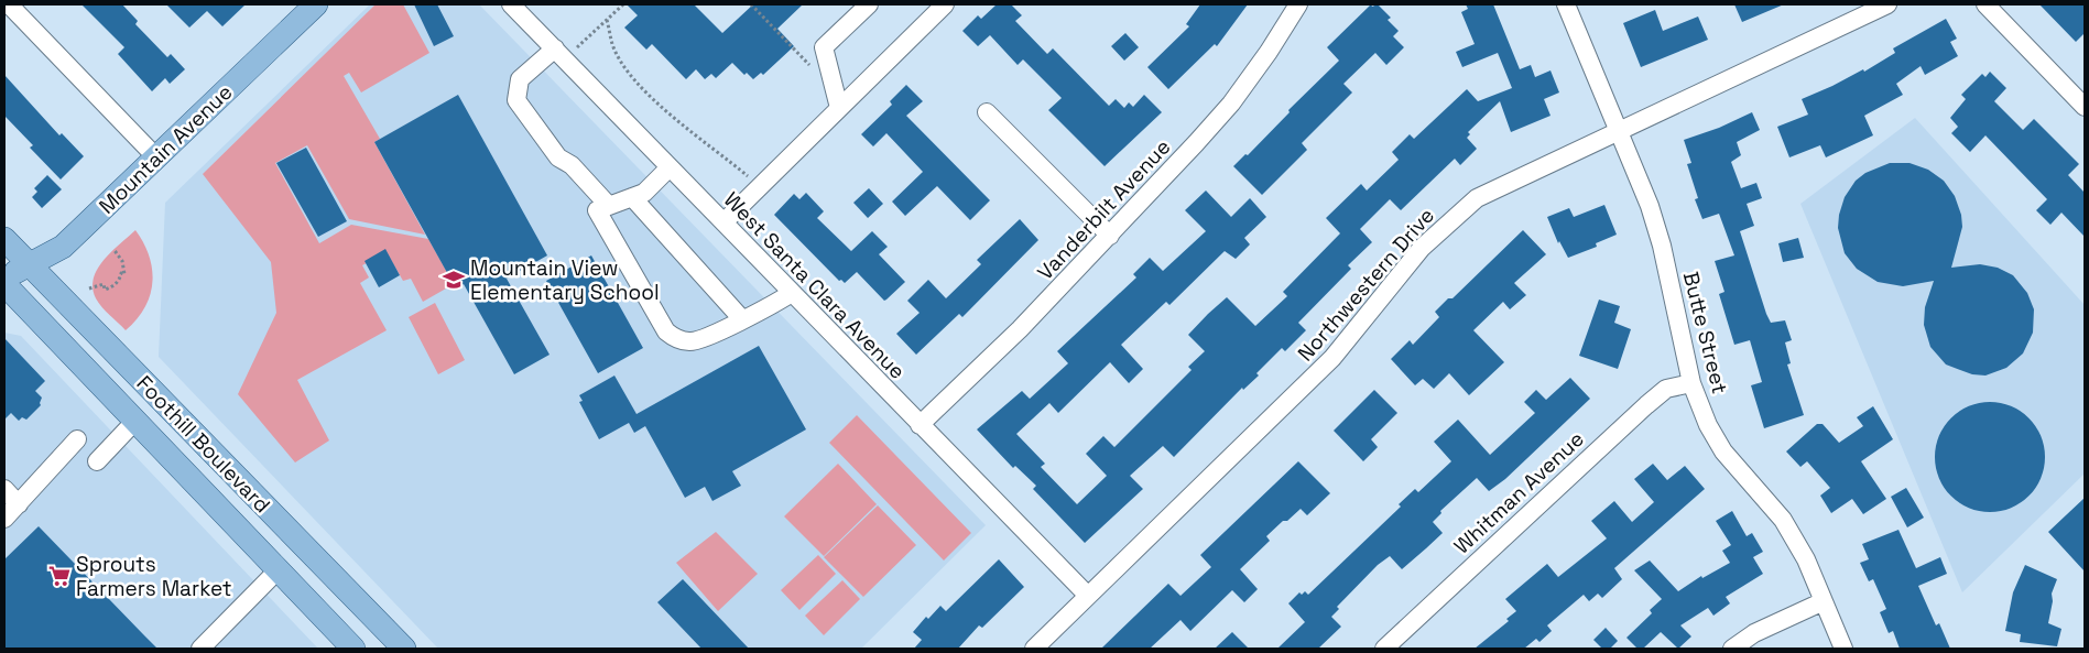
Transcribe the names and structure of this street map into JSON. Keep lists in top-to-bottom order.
{
  "streets": {
    "main road": ["Mountain Avenue", "Foothill Boulevard"],
    "street": [
      "Vanderbilt Avenue",
      "Northwestern Drive",
      "West Santa Clara Avenue",
      "Butte Street",
      "Whitman Avenue"
    ]
  },
  "crossings": [
    ["Mountain Avenue", "Foothill Boulevard"],
    ["Vanderbilt Avenue", "West Santa Clara Avenue"],
    ["Northwestern Drive", "West Santa Clara Avenue"],
    ["Northwestern Drive", "Butte Street"],
    ["Butte Street", "Whitman Avenue"]
  ],
  "places": {
    "school or university": ["Mountain View Elementary School"],
    "supermarket": ["Sprouts Farmers Market"]
  }
}
